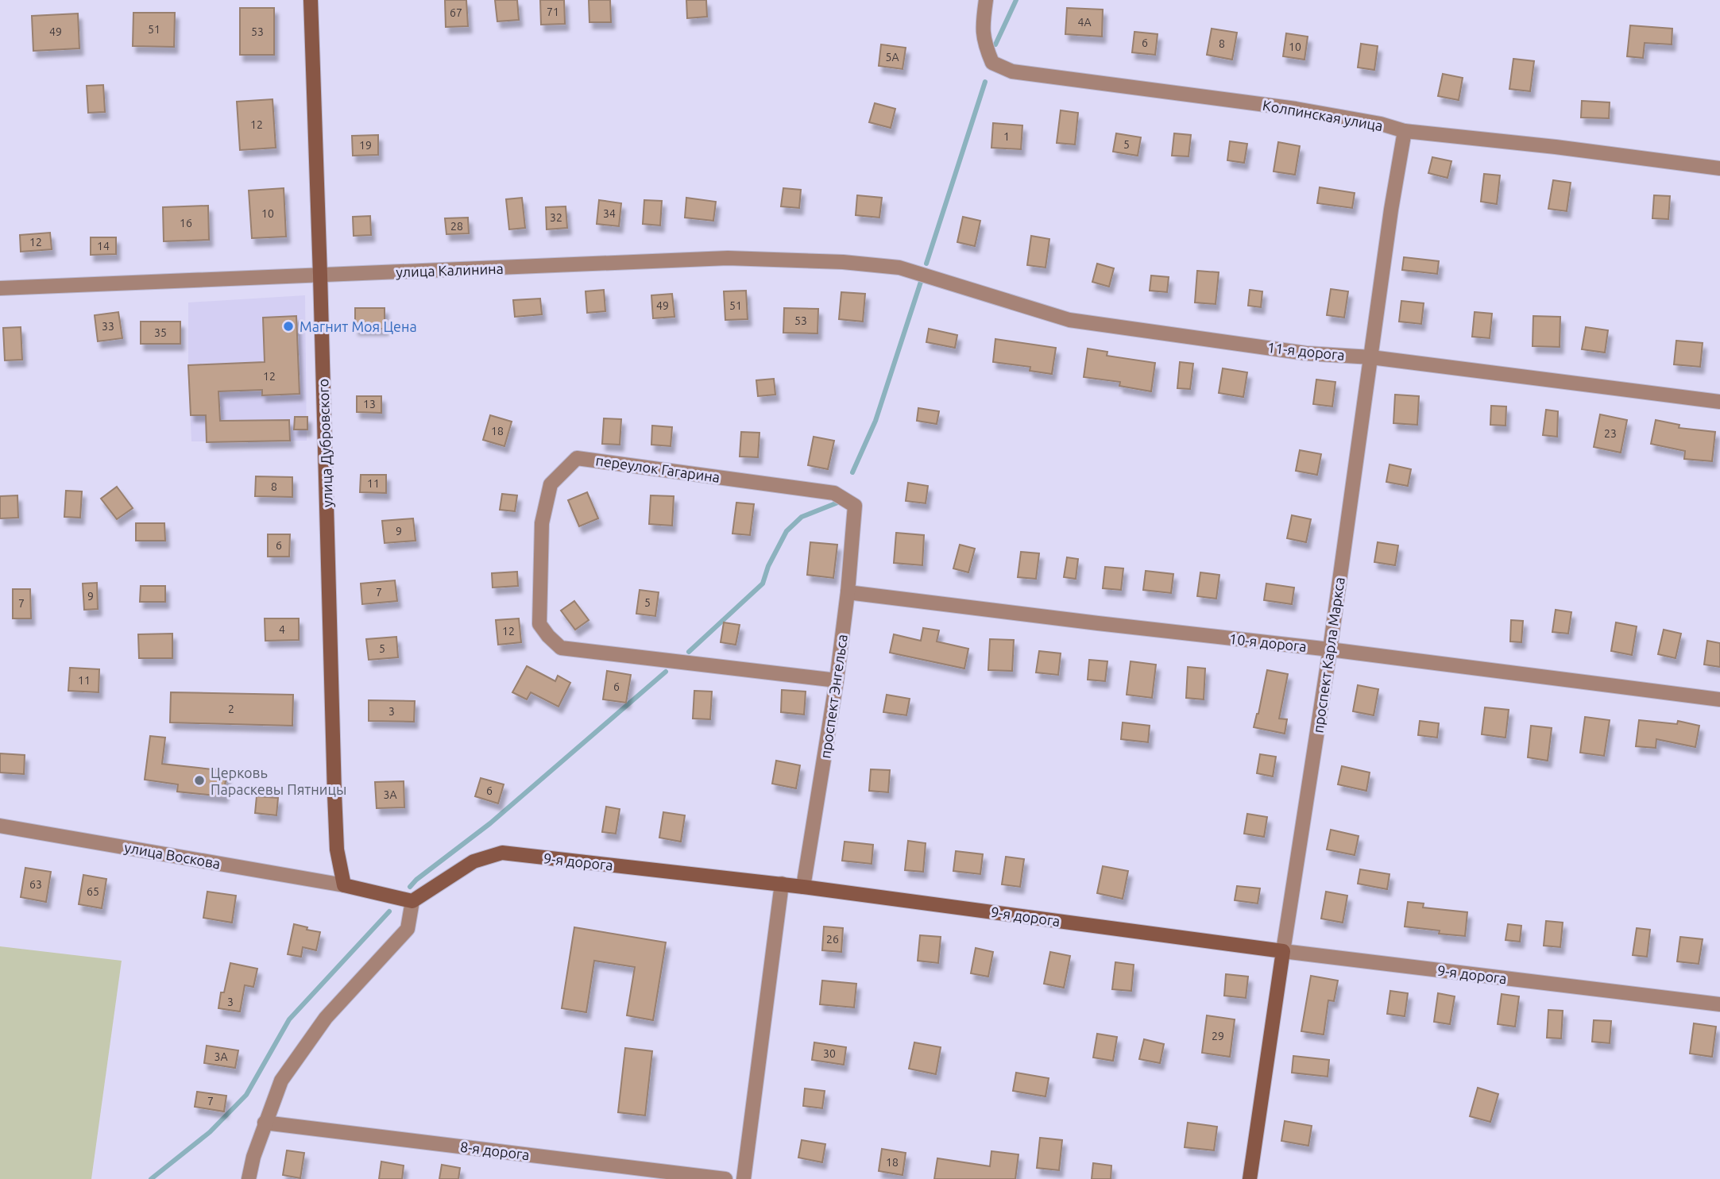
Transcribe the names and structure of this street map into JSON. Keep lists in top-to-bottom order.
{
  "streets": {
    "street": [
      "Колпинская улица",
      "улица Калинина",
      "11-я дорога",
      "улица Дубровского",
      "переулок Гагарина",
      "10-я дорога",
      "проспект Карла Маркса",
      "проспект Энгельса",
      "улица Воскова",
      "9-я дорога",
      "8-я дорога"
    ]
  },
  "crossings": [
    ["Колпинская улица", "проспект Карла Маркса"],
    ["улица Калинина", "11-я дорога"],
    ["улица Калинина", "улица Дубровского"],
    ["11-я дорога", "проспект Карла Маркса"],
    ["улица Дубровского", "улица Воскова"],
    ["переулок Гагарина", "проспект Энгельса"],
    ["10-я дорога", "проспект Карла Маркса"],
    ["10-я дорога", "проспект Энгельса"],
    ["проспект Карла Маркса", "9-я дорога"],
    ["проспект Энгельса", "9-я дорога"]
  ],
  "places": ["Магнит Моя Цена", "Церковь Параскевы Пятницы"],
  "house_numbers": [
    "71",
    "67",
    "4А",
    "51",
    "49",
    "53",
    "6",
    "8",
    "10",
    "5А",
    "12",
    "1",
    "5",
    "19",
    "10",
    "34",
    "32",
    "16",
    "28",
    "12",
    "14",
    "49",
    "51",
    "53",
    "33",
    "35",
    "12",
    "13",
    "18",
    "23",
    "11",
    "8",
    "9",
    "6",
    "7",
    "9",
    "5",
    "7",
    "4",
    "12",
    "5",
    "11",
    "6",
    "2",
    "3",
    "6",
    "3А",
    "63",
    "65",
    "26",
    "3",
    "29",
    "30",
    "3А",
    "7",
    "18"
  ]
}
